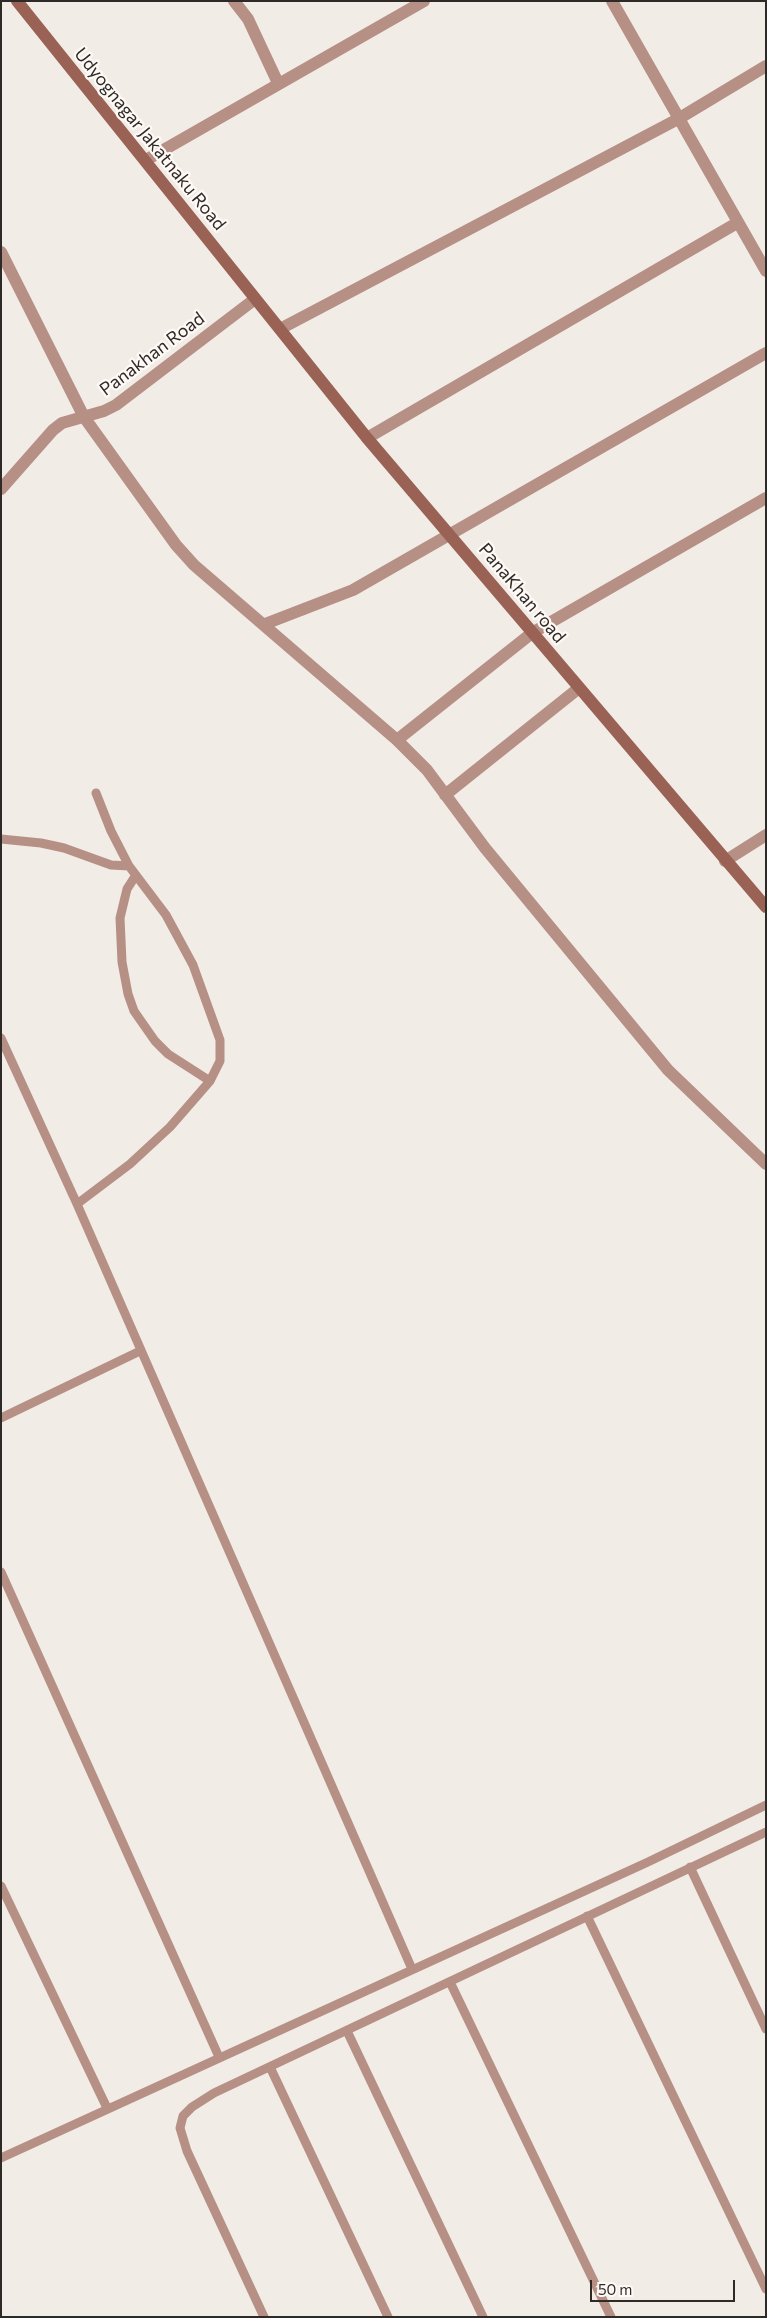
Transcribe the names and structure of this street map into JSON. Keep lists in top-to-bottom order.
{
  "streets": {
    "street": ["Udyognagar Jakatnaku Road", "Panakhan Road", "PanaKhan road"]
  },
  "crossings": [
    ["Udyognagar Jakatnaku Road", "Panakhan Road"],
    ["Udyognagar Jakatnaku Road", "PanaKhan road"],
    ["Panakhan Road", "PanaKhan road"]
  ],
  "scale_bar": "50 m"
}
